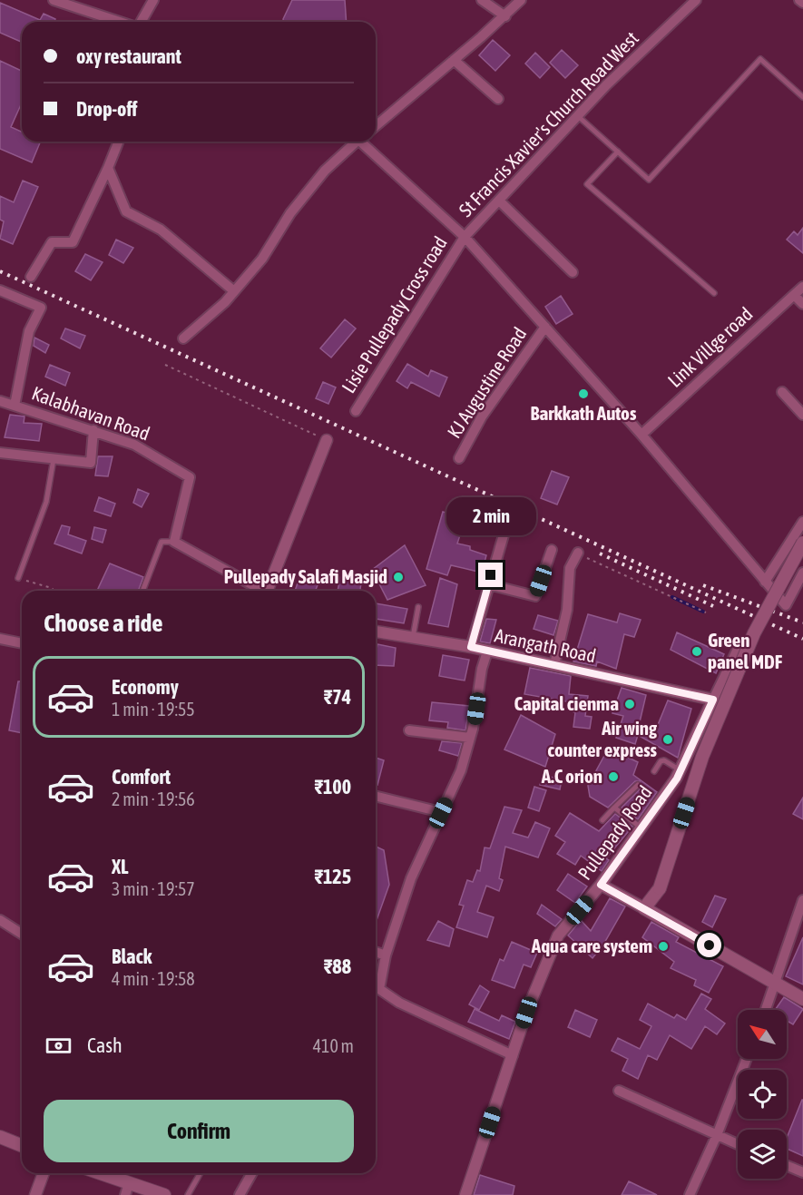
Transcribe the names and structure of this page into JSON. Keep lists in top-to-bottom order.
{
  "streets": {
    "street": [
      "St Francis Xavier's Church Road West",
      "Lisie Pullepady Cross road",
      "Link Villge road",
      "KJ Augustine Road",
      "Kalabhavan Road",
      "Arangath Road",
      "Pullepady Road"
    ]
  },
  "crossings": [
    ["St Francis Xavier's Church Road West", "Lisie Pullepady Cross road"],
    ["Arangath Road", "Pullepady Road"]
  ],
  "places": [
    "Barkkath Autos",
    "Pullepady Salafi Masjid",
    "Green panel MDF",
    "Capital cienma",
    "Air wing counter express",
    "A.C orion",
    "Aqua care system"
  ],
  "north": "top left",
  "page": {
    "banner": ["oxy restaurant", "Drop-off"],
    "bubble": "2 min",
    "heading": "Choose a ride",
    "list": [
      {
        "name": "Economy",
        "note": "1 min · 19:55",
        "value": "₹74"
      },
      {
        "name": "Comfort",
        "note": "2 min · 19:56",
        "value": "₹100"
      },
      {
        "name": "XL",
        "note": "3 min · 19:57",
        "value": "₹125"
      },
      {
        "name": "Black",
        "note": "4 min · 19:58",
        "value": "₹88"
      }
    ],
    "pay": ["Cash", "410 m"],
    "buttons": "Confirm"
  }
}
